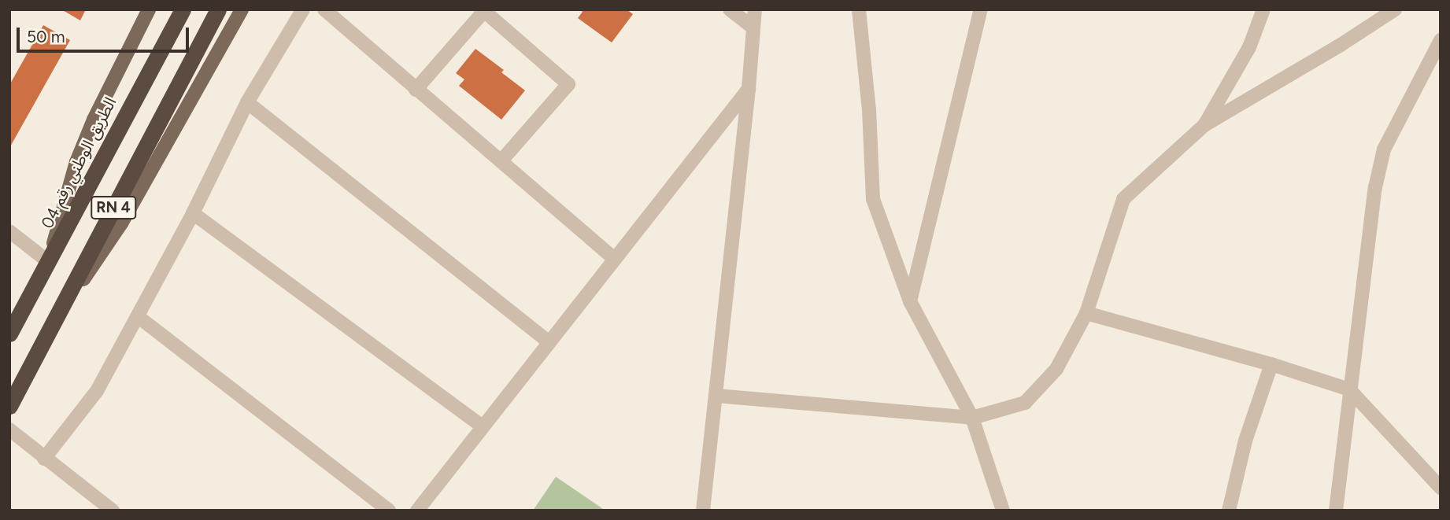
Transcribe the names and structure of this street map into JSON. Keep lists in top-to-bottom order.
{
  "streets": {
    "highway": ["الطريق الوطني رقم 04", "RN 4"]
  },
  "crossings": [
    ["الطريق الوطني رقم 04", "RN 4"]
  ],
  "scale_bar": "50 m"
}
